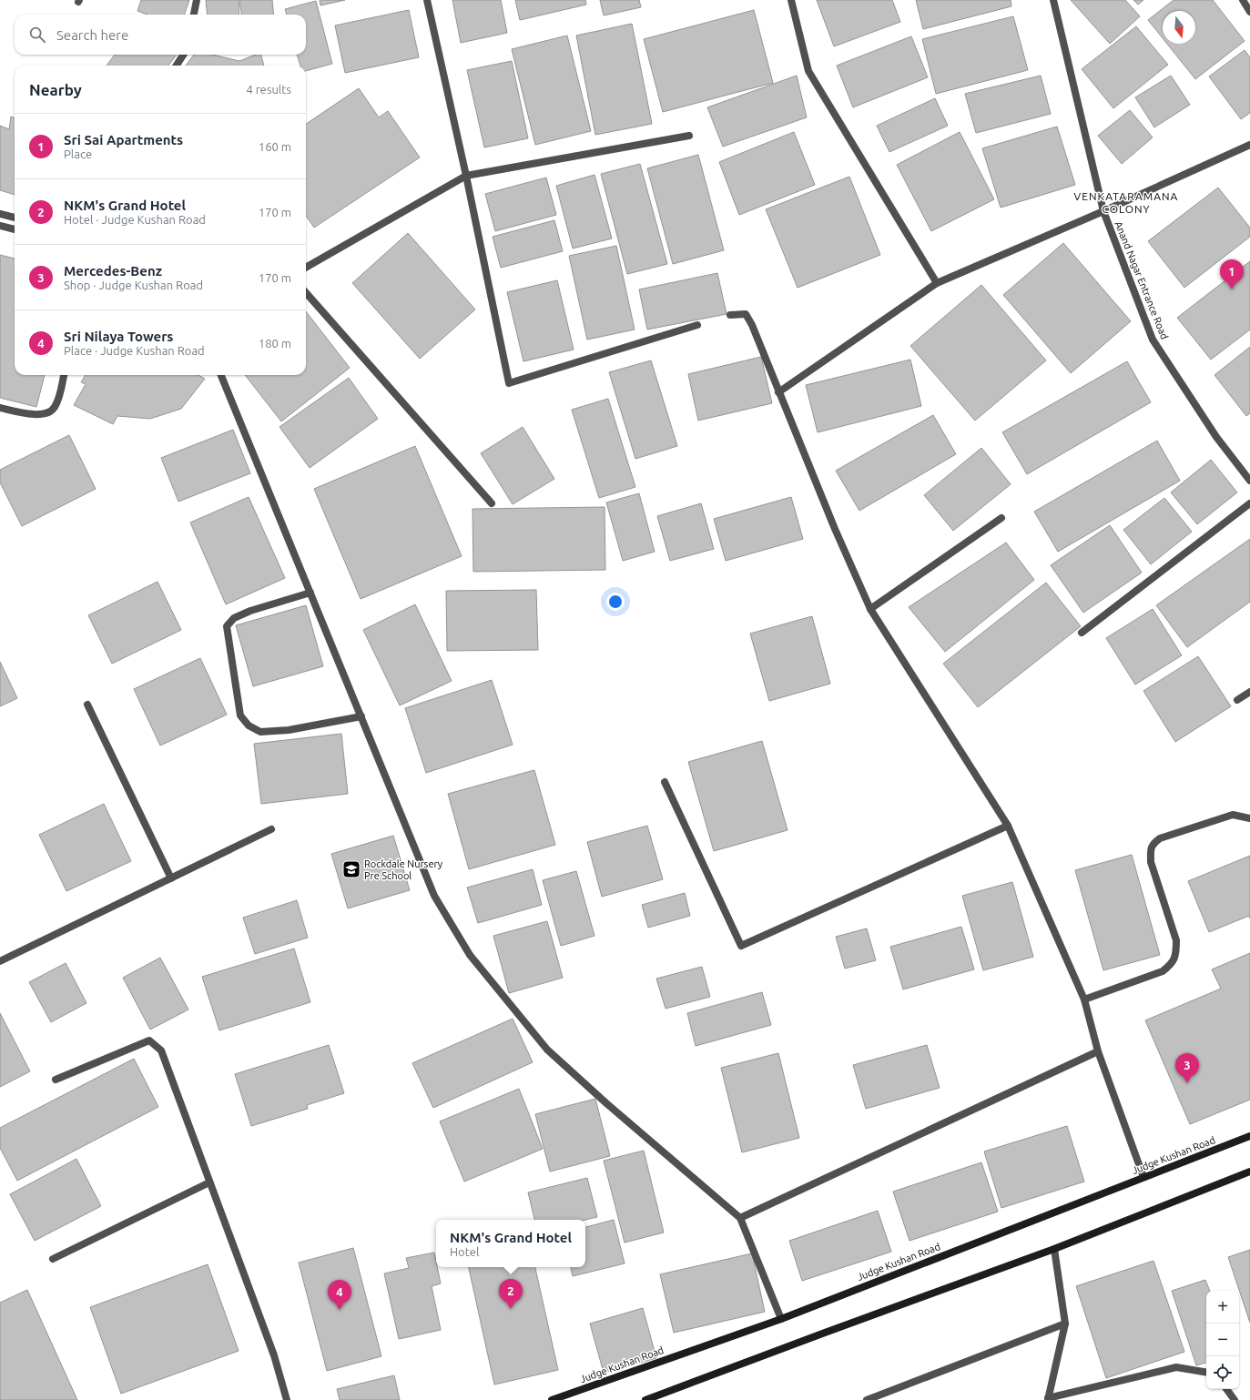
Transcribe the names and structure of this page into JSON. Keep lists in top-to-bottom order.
{
  "streets": {
    "main road": ["Judge Kushan Road"],
    "street": ["Anand Nagar Entrance Road"]
  },
  "districts": ["VENKATARAMANA COLONY"],
  "places": {
    "school or university": ["Rockdale Nursery Pre School"]
  },
  "north": "bottom",
  "page": {
    "search": "Search here",
    "heading": ["Nearby", "4 results"],
    "list": [
      {
        "mark": "1",
        "name": "Sri Sai Apartments",
        "note": "Place",
        "value": "160 m"
      },
      {
        "mark": "2",
        "name": "NKM's Grand Hotel",
        "note": "Hotel · Judge Kushan Road",
        "value": "170 m"
      },
      {
        "mark": "3",
        "name": "Mercedes-Benz",
        "note": "Shop · Judge Kushan Road",
        "value": "170 m"
      },
      {
        "mark": "4",
        "name": "Sri Nilaya Towers",
        "note": "Place · Judge Kushan Road",
        "value": "180 m"
      }
    ],
    "pins": [
      "1",
      "3",
      "2",
      "4"
    ],
    "popup": ["NKM's Grand Hotel", "Hotel"],
    "map_buttons": ["+", "−"]
  }
}
